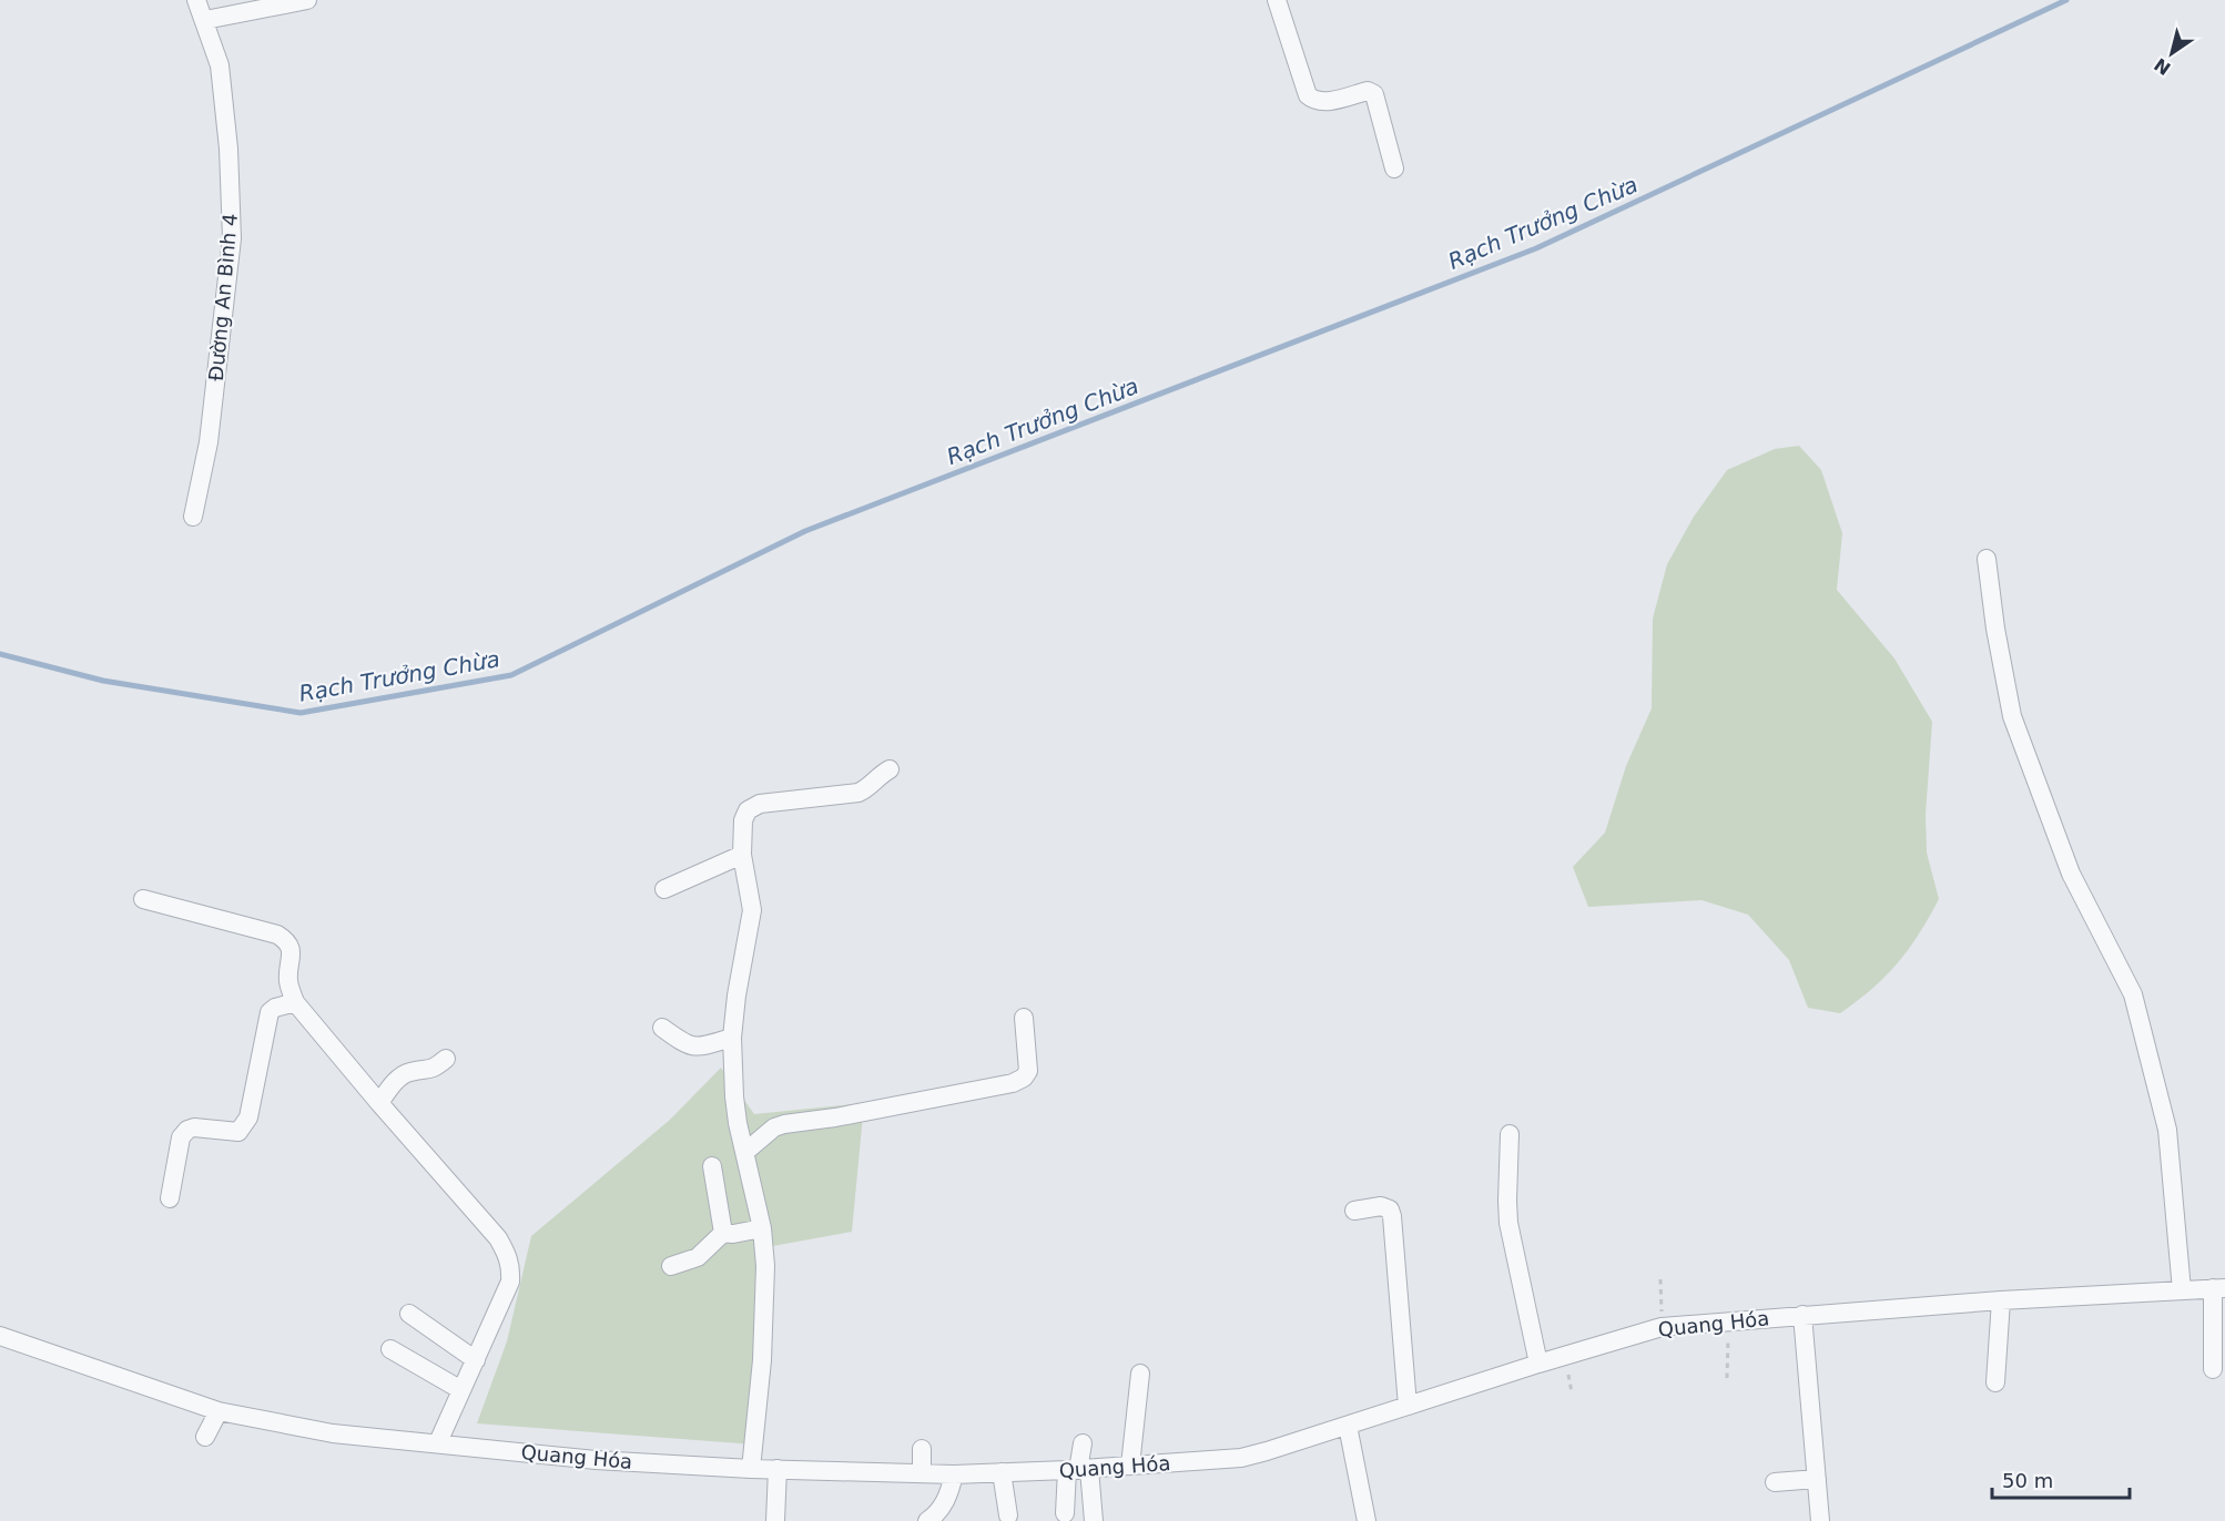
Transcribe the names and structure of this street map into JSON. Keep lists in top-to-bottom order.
{
  "streets": {
    "street": ["Đường An Bình 4", "Quang Hóa"]
  },
  "water": ["Rạch Trưởng Chừa"],
  "scale_bar": "50 m",
  "north": "bottom left"
}
